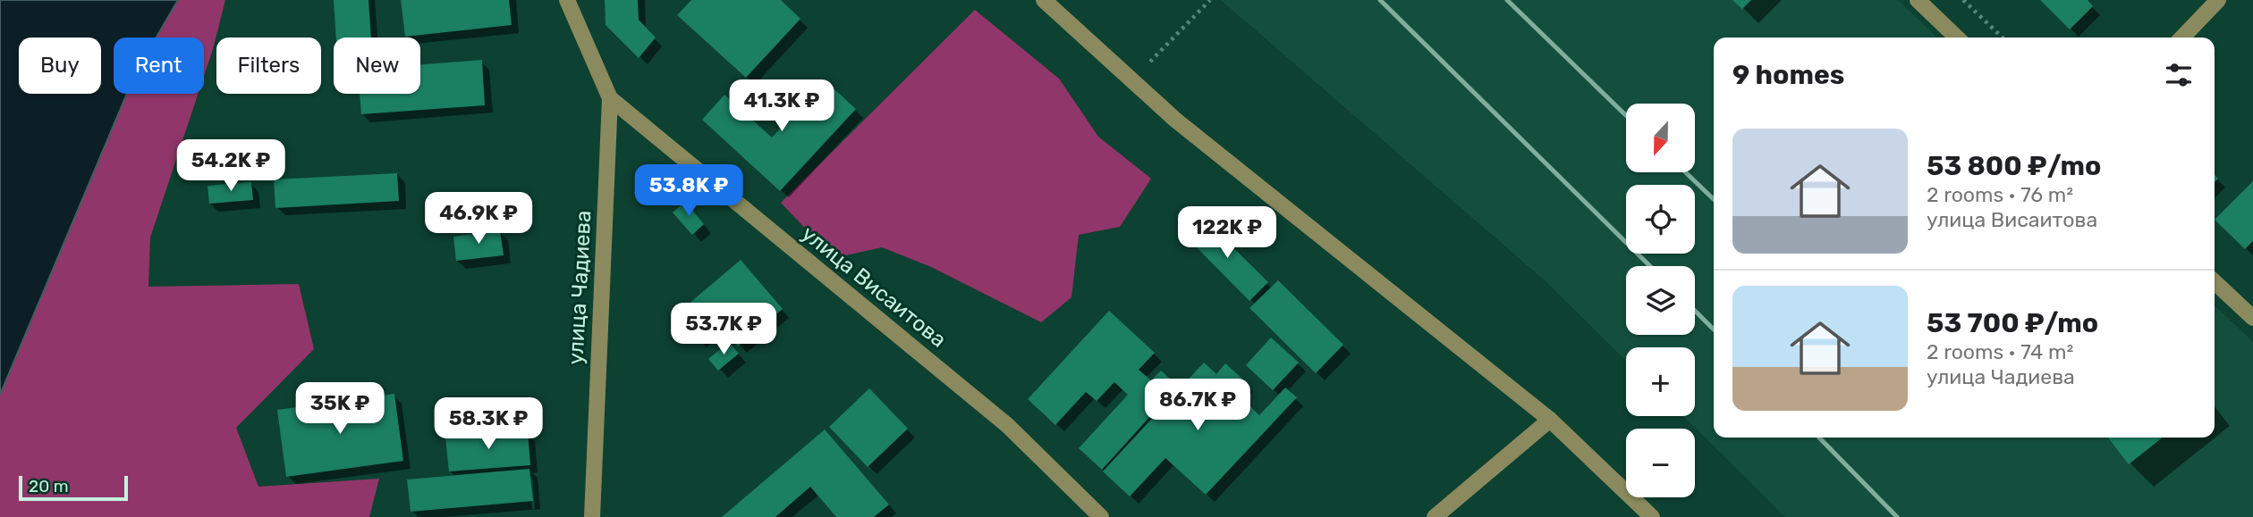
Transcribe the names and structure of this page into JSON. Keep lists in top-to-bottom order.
{
  "streets": {
    "street": ["улица Висаитова", "улица Чадиева"]
  },
  "crossings": [
    ["улица Висаитова", "улица Чадиева"]
  ],
  "scale_bar": "20 m",
  "north": "bottom",
  "page": {
    "chip": [
      "Buy",
      "Rent",
      "Filters",
      "New"
    ],
    "heading": "9 homes",
    "price": [
      "41.3K ₽",
      "54.2K ₽",
      "53.8K ₽",
      "46.9K ₽",
      "122K ₽",
      "53.7K ₽",
      "86.7K ₽",
      "35K ₽",
      "58.3K ₽"
    ],
    "map_buttons": ["+", "−"],
    "list": [
      {
        "name": "53 800 ₽/mo",
        "note": "2 rooms · 76 m² · улица Висаитова"
      },
      {
        "name": "53 700 ₽/mo",
        "note": "2 rooms · 74 m² · улица Чадиева"
      }
    ],
    "scale": "20 m"
  }
}
